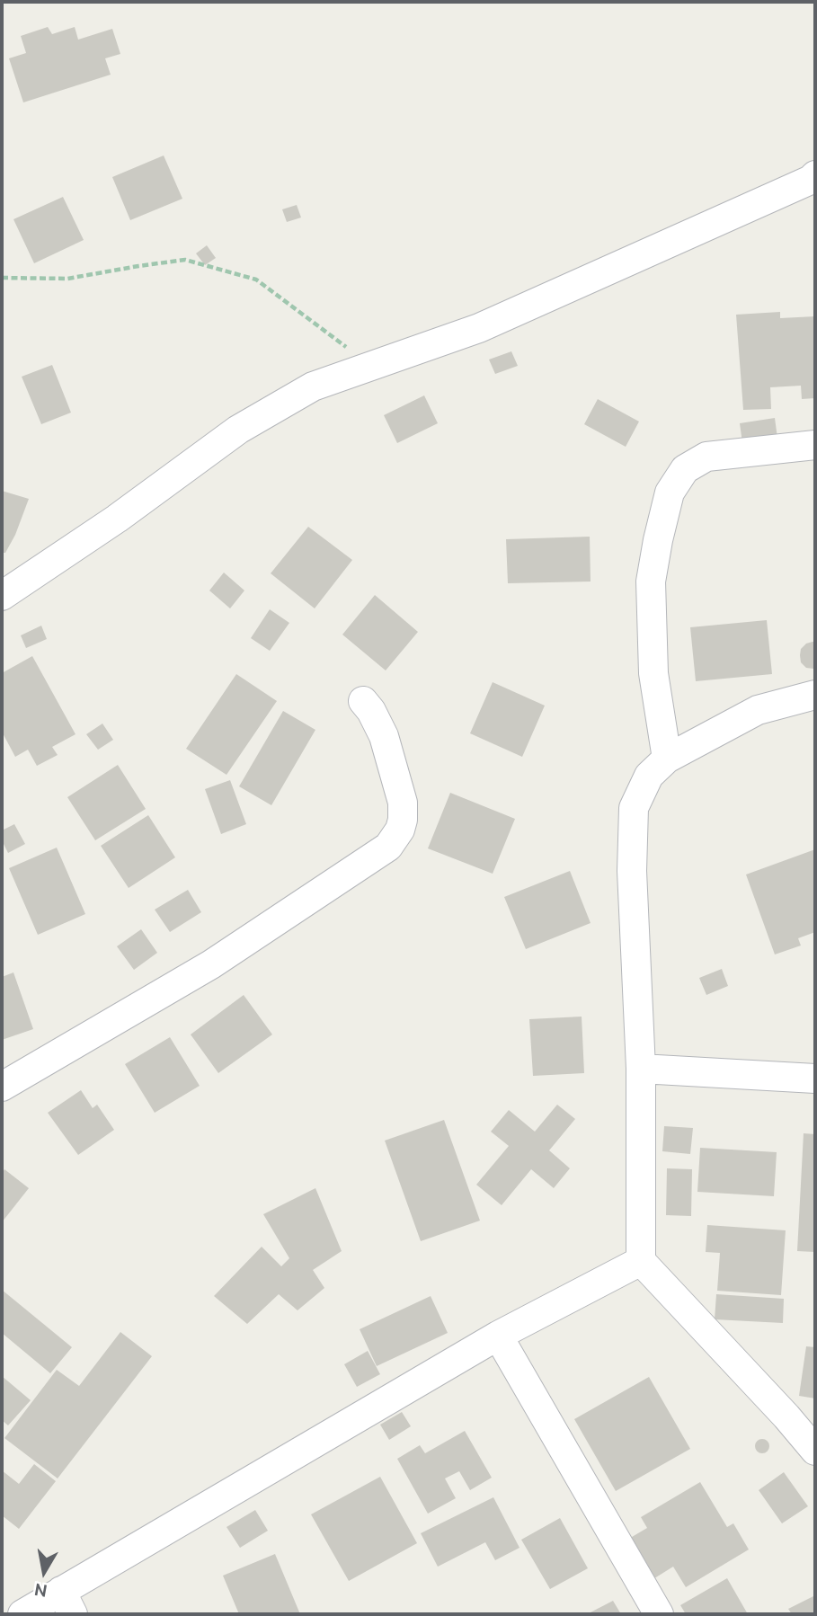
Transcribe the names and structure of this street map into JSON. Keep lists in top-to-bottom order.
{
  "north": "bottom"
}
